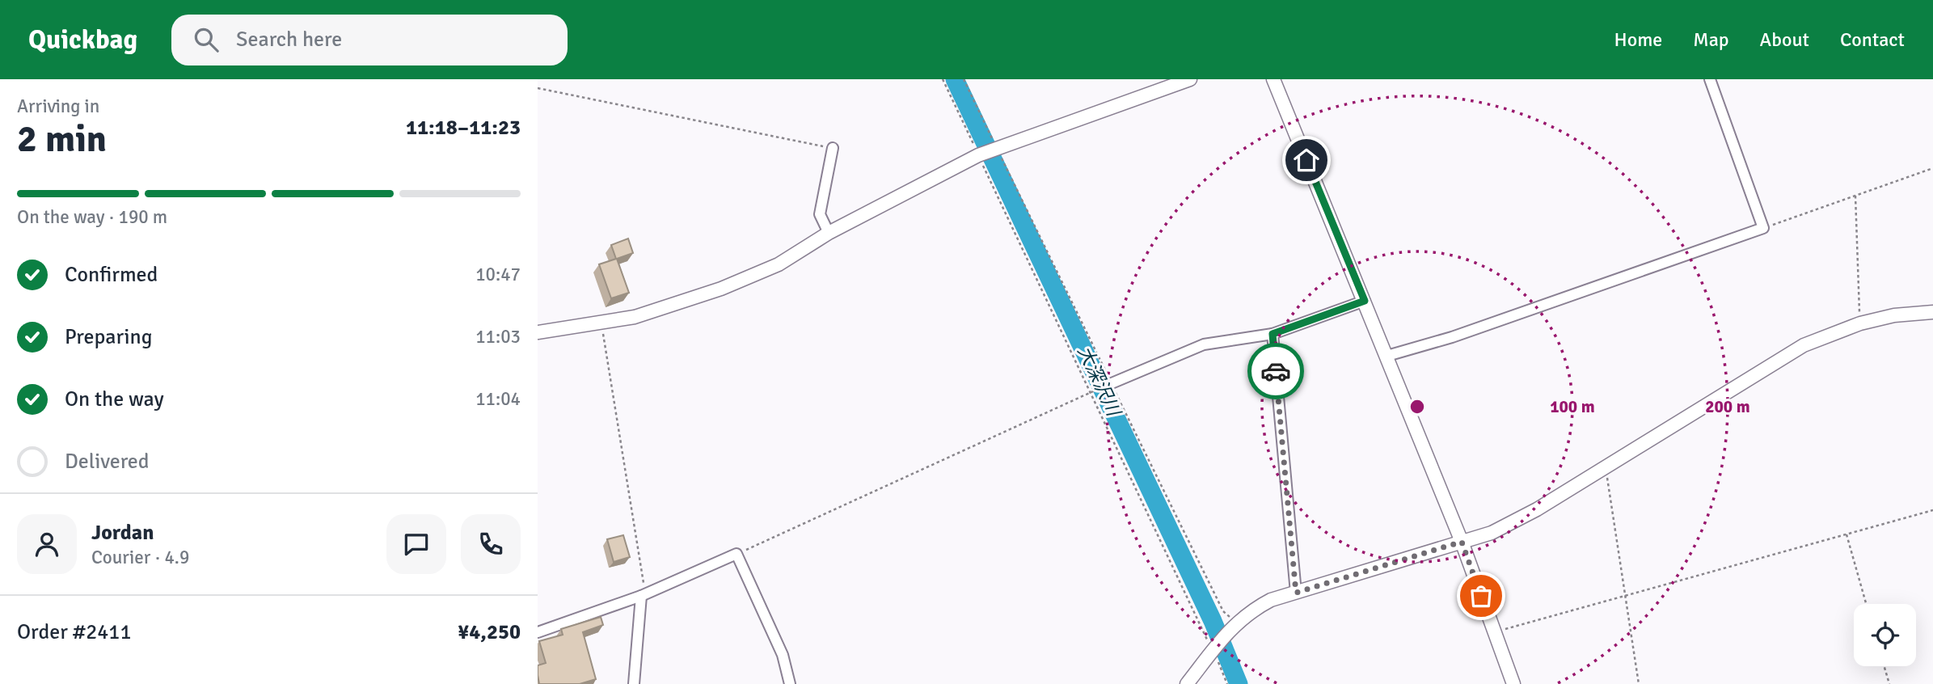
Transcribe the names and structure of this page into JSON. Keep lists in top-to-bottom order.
{
  "water": ["大深沢川"],
  "page": {
    "header": "Quickbag",
    "search": "Search here",
    "nav": [
      "Home",
      "Map",
      "About",
      "Contact"
    ],
    "heading": ["2 min", "Arriving in", "11:18–11:23"],
    "panel": [
      "Jordan",
      "Courier · 4.9",
      "Order #2411",
      "¥4,250"
    ],
    "bar": "On the way · 190 m",
    "list": [
      ["Confirmed", "10:47"],
      ["Preparing", "11:03"],
      ["On the way", "11:04"],
      "Delivered"
    ]
  },
  "rings": ["100 m", "200 m"]
}
